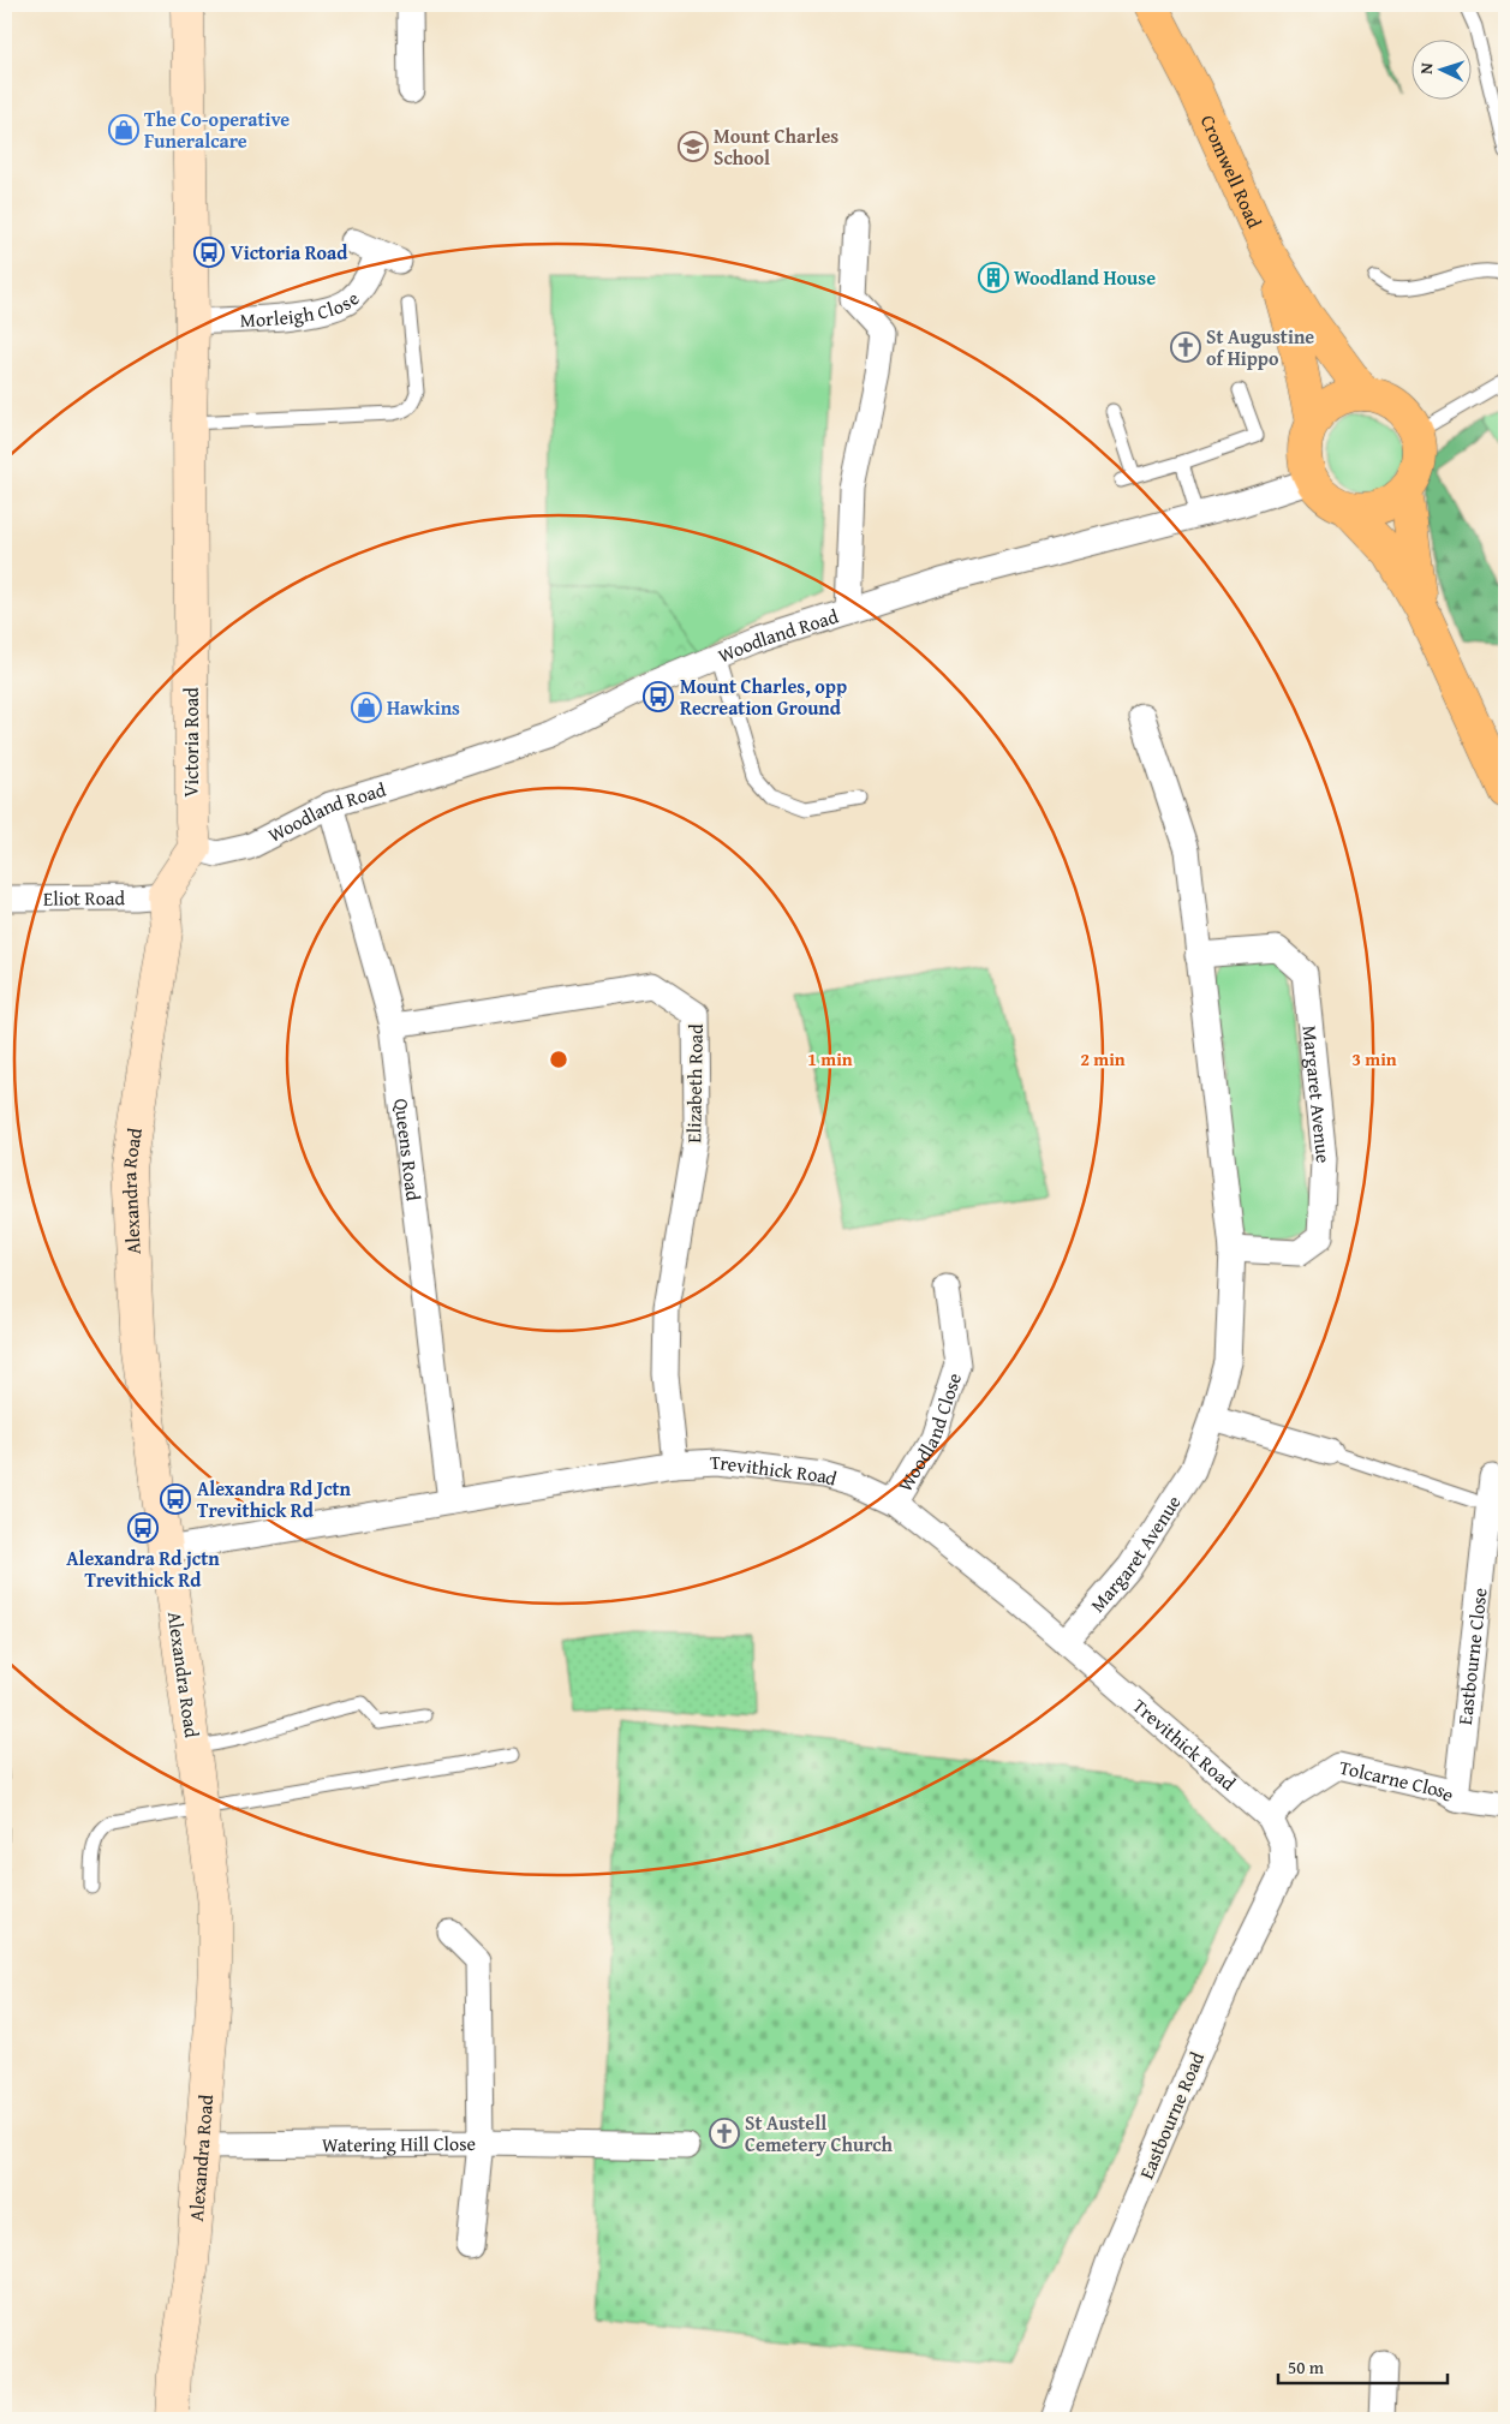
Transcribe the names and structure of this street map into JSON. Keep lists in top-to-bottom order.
{
  "streets": {
    "highway": ["Cromwell Road"],
    "street": [
      "Morleigh Close",
      "Woodland Road",
      "Victoria Road",
      "Eliot Road",
      "Elizabeth Road",
      "Margaret Avenue",
      "Queens Road",
      "Alexandra Road",
      "Woodland Close",
      "Trevithick Road",
      "Eastbourne Close",
      "Tolcarne Close",
      "Eastbourne Road",
      "Watering Hill Close"
    ]
  },
  "crossings": [
    ["Cromwell Road", "Woodland Road"],
    ["Morleigh Close", "Victoria Road"],
    ["Woodland Road", "Victoria Road"],
    ["Woodland Road", "Queens Road"],
    ["Eliot Road", "Alexandra Road"],
    ["Elizabeth Road", "Queens Road"],
    ["Elizabeth Road", "Trevithick Road"],
    ["Margaret Avenue", "Trevithick Road"],
    ["Queens Road", "Trevithick Road"],
    ["Alexandra Road", "Trevithick Road"],
    ["Alexandra Road", "Watering Hill Close"],
    ["Woodland Close", "Trevithick Road"],
    ["Trevithick Road", "Tolcarne Close"],
    ["Trevithick Road", "Eastbourne Road"],
    ["Eastbourne Close", "Tolcarne Close"],
    ["Tolcarne Close", "Eastbourne Road"]
  ],
  "places": {
    "shop": ["The Co-operative Funeralcare", "Hawkins"],
    "school or university": ["Mount Charles School"],
    "bus stop": [
      "Victoria Road",
      "Mount Charles, opp Recreation Ground",
      "Alexandra Rd Jctn Trevithick Rd",
      "Alexandra Rd jctn Trevithick Rd"
    ],
    "building": ["Woodland House"],
    "church": ["St Augustine of Hippo", "St Austell Cemetery Church"]
  },
  "scale_bar": "50 m",
  "north": "left",
  "rings": ["1 min", "2 min", "3 min"]
}
